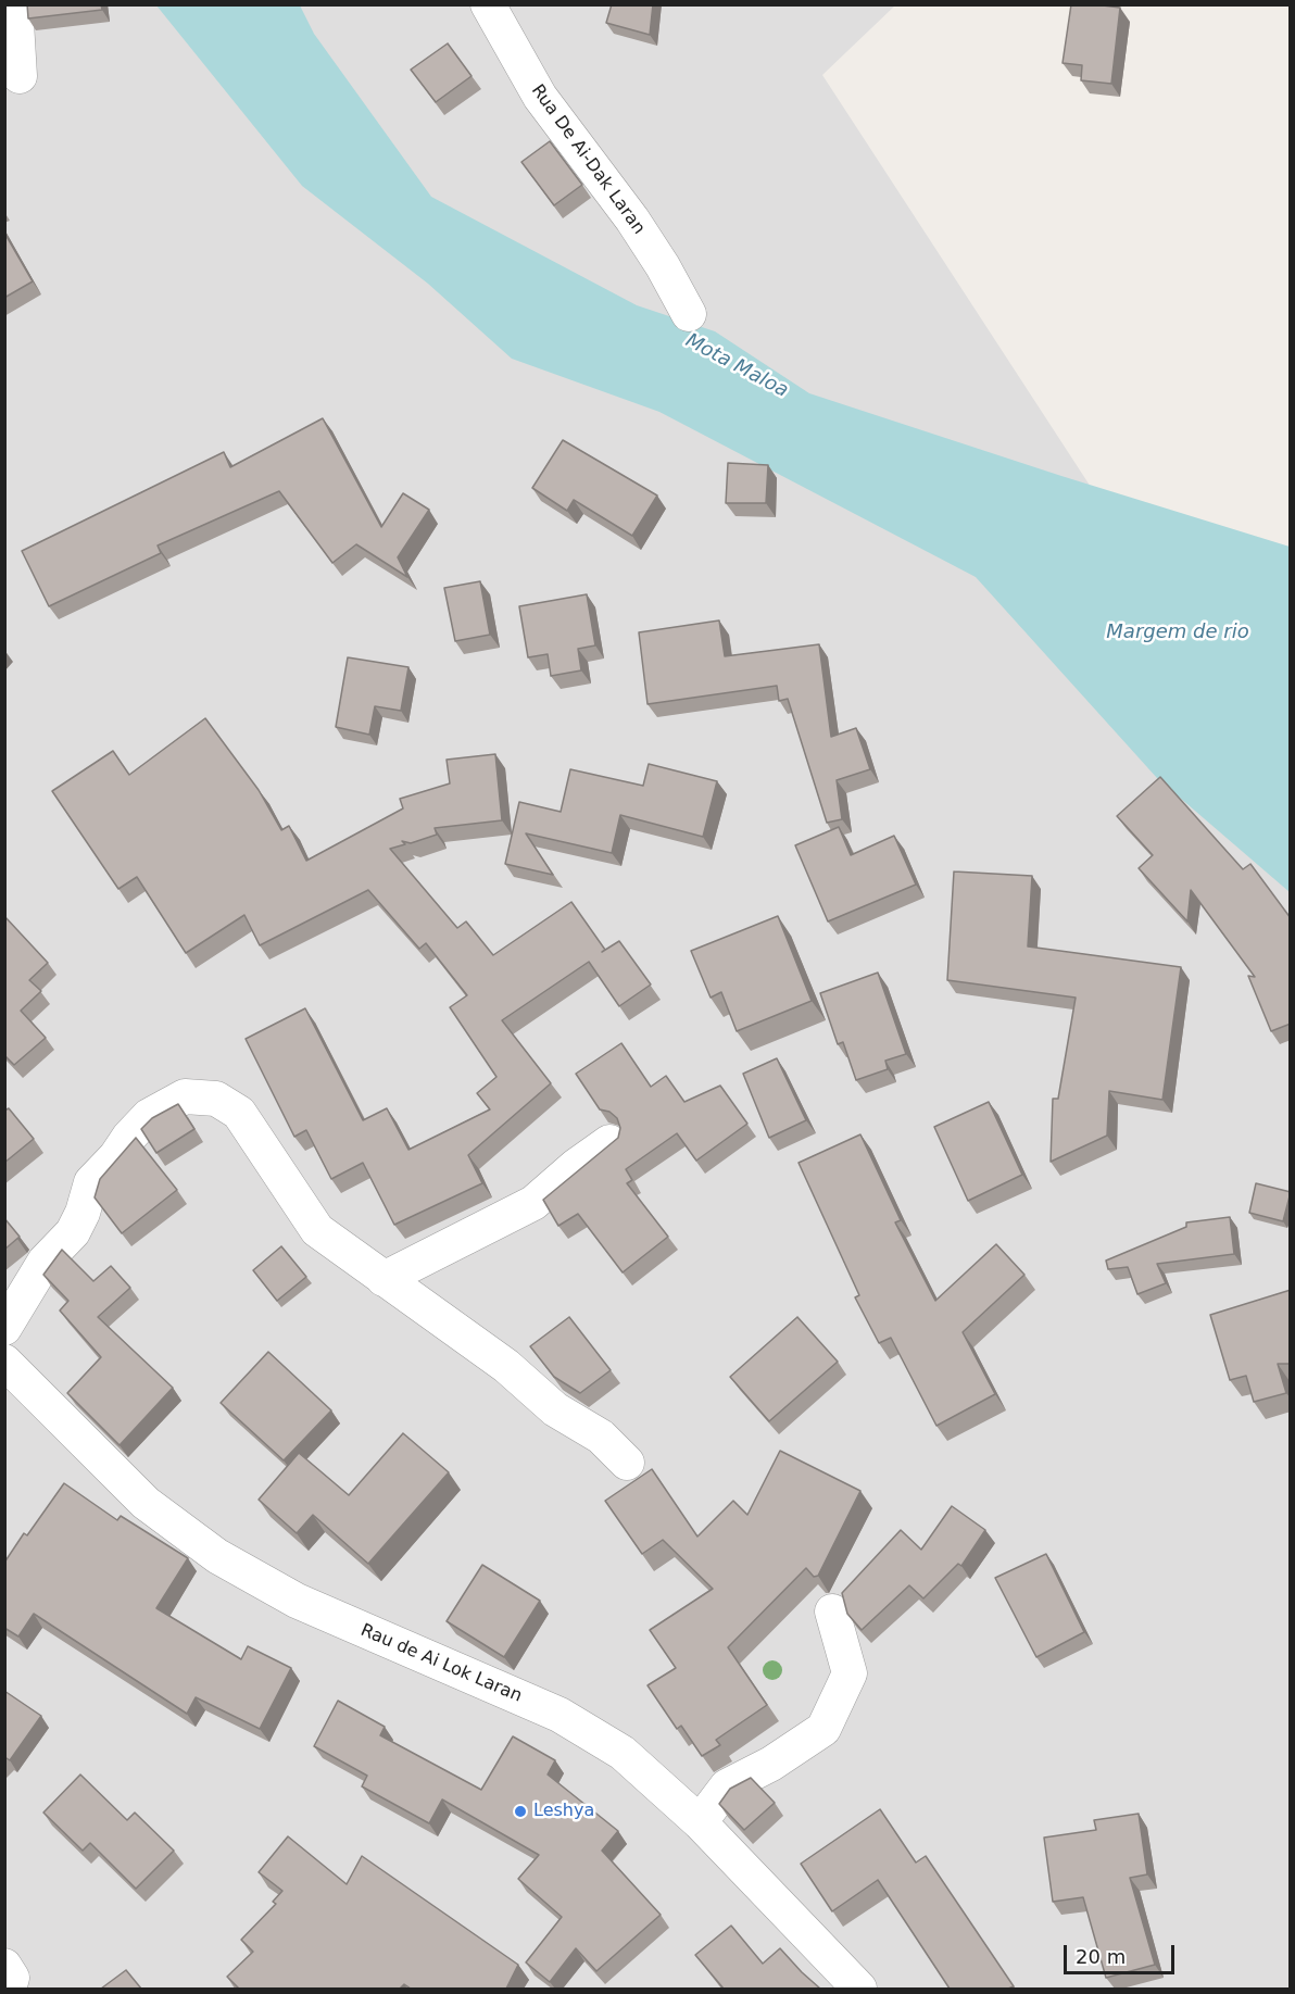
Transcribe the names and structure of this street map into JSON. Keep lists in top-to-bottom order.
{
  "streets": {
    "street": ["Rua De Ai-Dak Laran", "Rau de Ai Lok Laran"]
  },
  "water": ["Mota Maloa", "Margem de rio"],
  "places": ["Leshya"],
  "scale_bar": "20 m"
}
